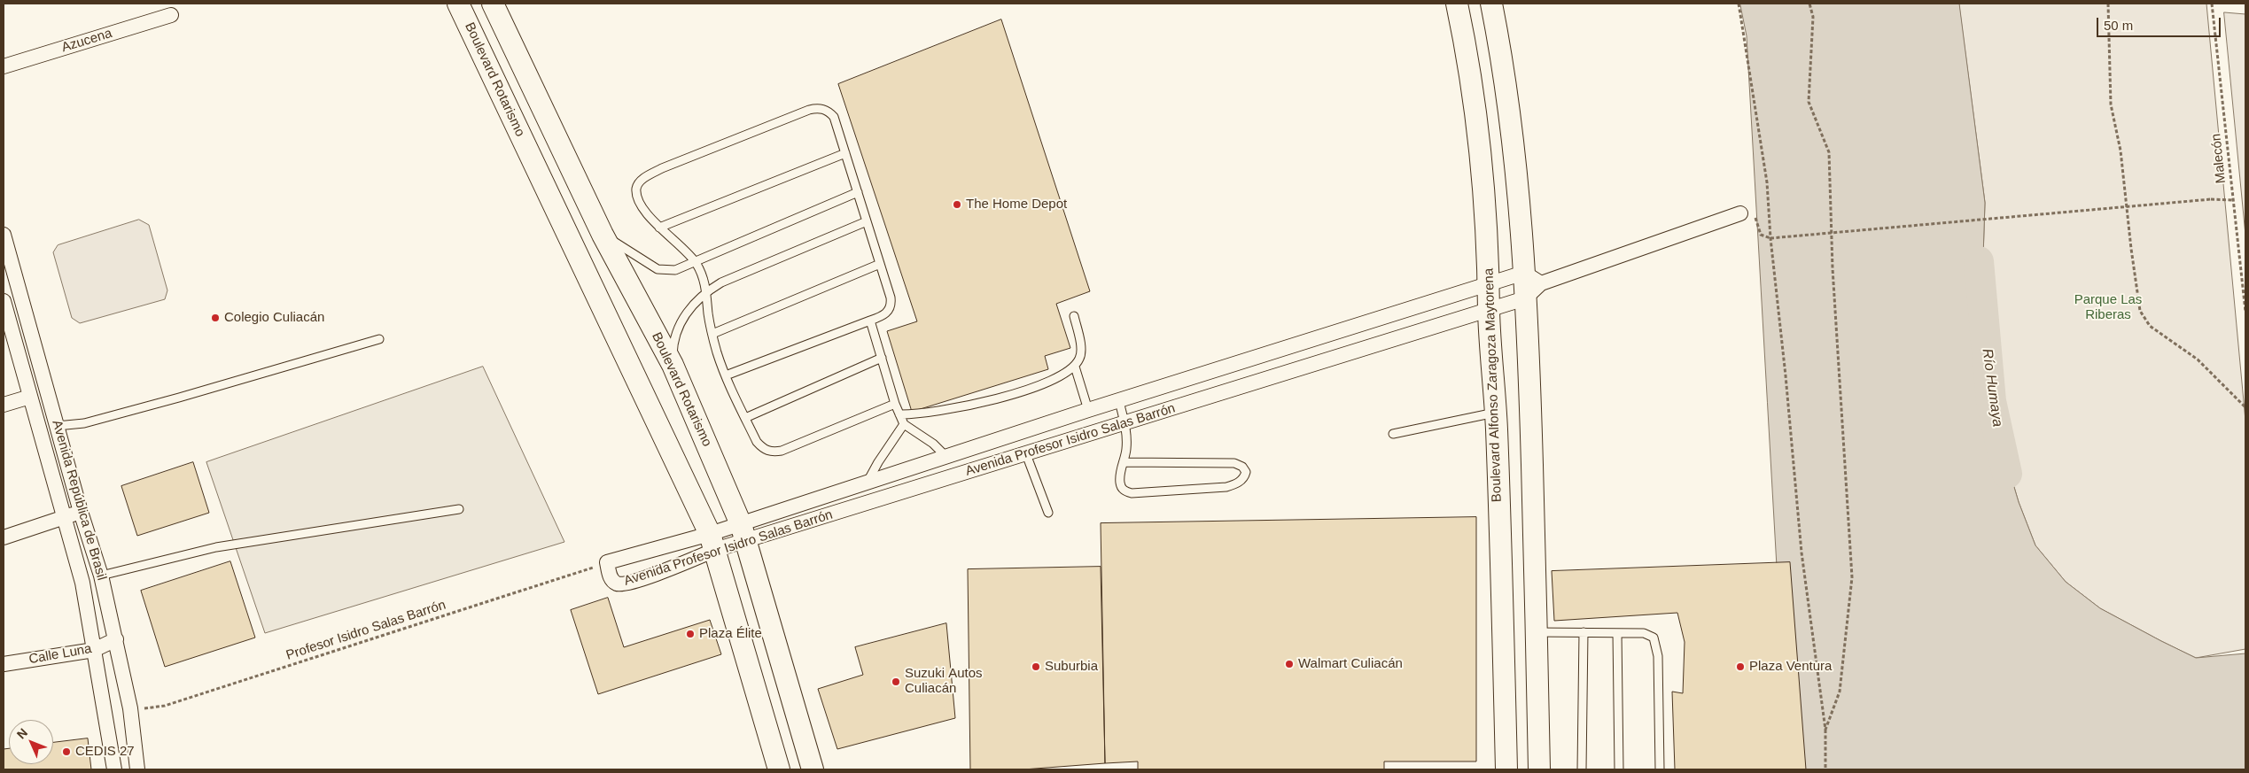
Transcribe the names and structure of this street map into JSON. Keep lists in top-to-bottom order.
{
  "streets": {
    "street": [
      "Azucena",
      "Boulevard Rotarismo",
      "Boulevard Alfonso Zaragoza Maytorena",
      "Avenida Profesor Isidro Salas Barrón",
      "Avenida República de Brasil",
      "Calle Luna"
    ],
    "path": ["Malecón", "Profesor Isidro Salas Barrón"]
  },
  "crossings": [
    ["Boulevard Rotarismo", "Avenida Profesor Isidro Salas Barrón"],
    ["Boulevard Alfonso Zaragoza Maytorena", "Avenida Profesor Isidro Salas Barrón"],
    ["Avenida Profesor Isidro Salas Barrón", "Profesor Isidro Salas Barrón"],
    ["Avenida República de Brasil", "Profesor Isidro Salas Barrón"],
    ["Avenida República de Brasil", "Calle Luna"]
  ],
  "water": ["Río Humaya"],
  "parks": ["Parque Las Riberas"],
  "places": [
    "The Home Depot",
    "Colegio Culiacán",
    "Plaza Élite",
    "Walmart Culiacán",
    "Suburbia",
    "Plaza Ventura",
    "Suzuki Autos Culiacán",
    "CEDIS 27"
  ],
  "scale_bar": "50 m",
  "north": "top left"
}
